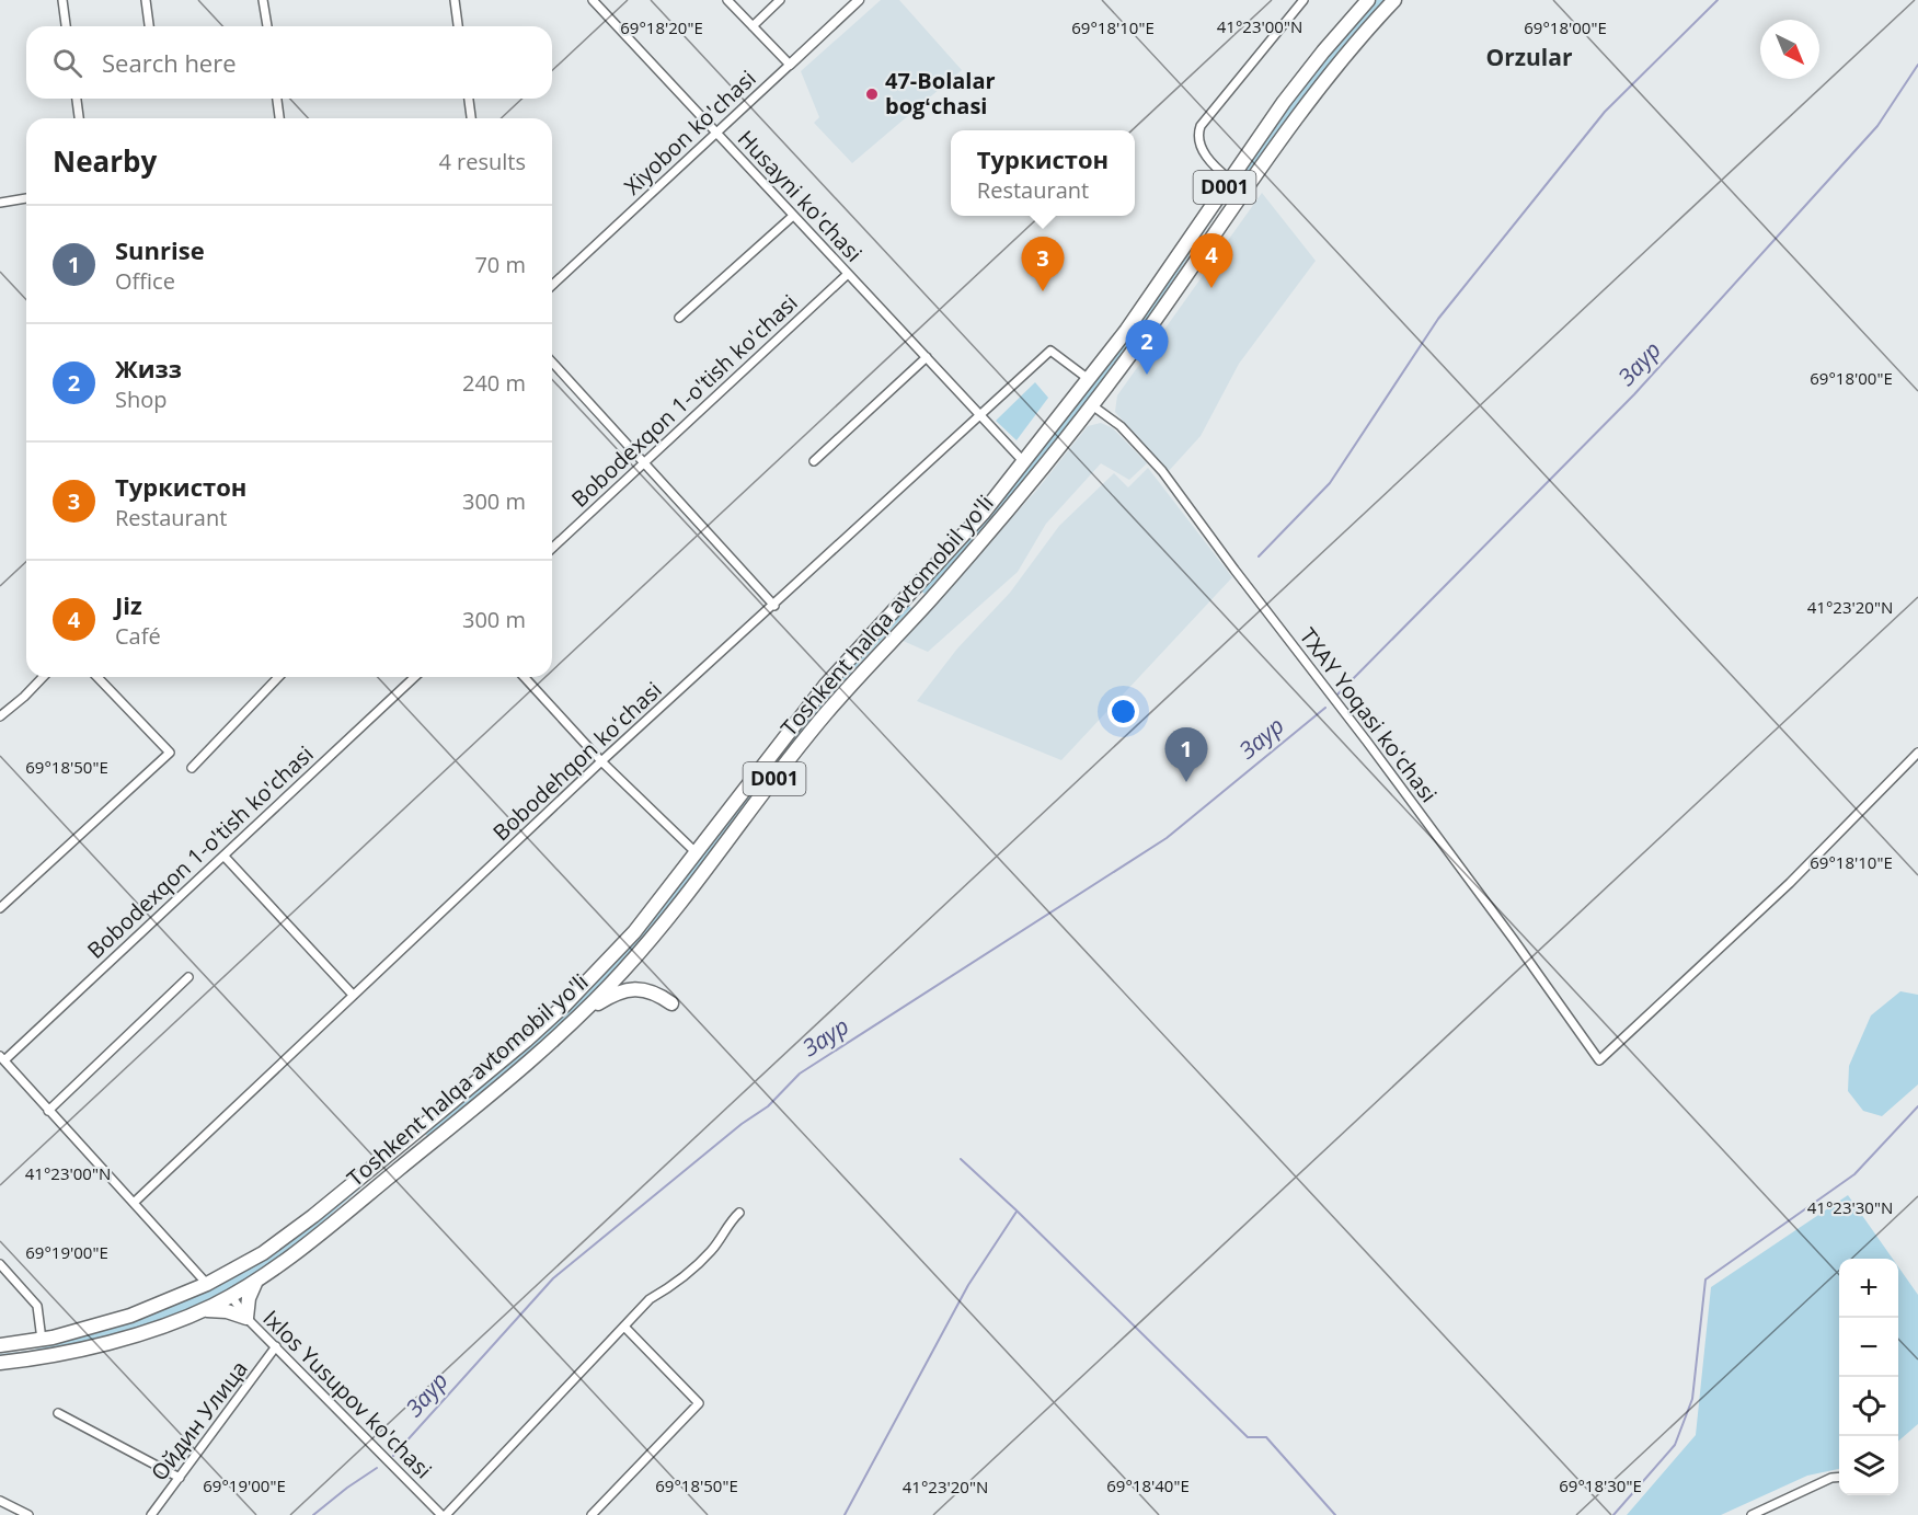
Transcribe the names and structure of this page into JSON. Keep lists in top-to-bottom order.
{
  "streets": {
    "highway": ["D001", "Toshkent halqa avtomobil yo'li"],
    "street": [
      "Xiyobon ko'chasi",
      "Husayni ko'chasi",
      "Bobodexqon 1-o'tish ko'chasi",
      "TXAY Yoqasi koʻchasi",
      "Bobodehqon koʻchasi",
      "Ixlos Yusupov ko'chasi",
      "Ойдин Улица"
    ]
  },
  "crossings": [
    ["Xiyobon ko'chasi", "Husayni ko'chasi"],
    ["Husayni ko'chasi", "Bobodexqon 1-o'tish ko'chasi"],
    ["Husayni ko'chasi", "Toshkent halqa avtomobil yo'li"],
    ["Husayni ko'chasi", "Bobodehqon koʻchasi"],
    ["Toshkent halqa avtomobil yo'li", "TXAY Yoqasi koʻchasi"],
    ["Toshkent halqa avtomobil yo'li", "Bobodehqon koʻchasi"],
    ["Toshkent halqa avtomobil yo'li", "Ixlos Yusupov ko'chasi"],
    ["Ixlos Yusupov ko'chasi", "Ойдин Улица"]
  ],
  "districts": ["Orzular"],
  "water": ["Заур"],
  "places": ["47-Bolalar bogʻchasi"],
  "north": "bottom right",
  "page": {
    "search": "Search here",
    "heading": ["Nearby", "4 results"],
    "popup": ["Туркистон", "Restaurant"],
    "list": [
      {
        "mark": "1",
        "name": "Sunrise",
        "note": "Office",
        "value": "70 m"
      },
      {
        "mark": "2",
        "name": "Жизз",
        "note": "Shop",
        "value": "240 m"
      },
      {
        "mark": "3",
        "name": "Туркистон",
        "note": "Restaurant",
        "value": "300 m"
      },
      {
        "mark": "4",
        "name": "Jiz",
        "note": "Café",
        "value": "300 m"
      }
    ],
    "pins": [
      "4",
      "3",
      "2",
      "1"
    ],
    "map_buttons": ["+", "−"]
  },
  "coordinates": [
    "41°23'00\"N",
    "69°18'20\"E",
    "69°18'10\"E",
    "69°18'00\"E",
    "41°23'20\"N",
    "69°18'50\"E",
    "41°23'30\"N",
    "69°19'00\"E",
    "69°18'40\"E",
    "69°18'30\"E"
  ]
}
